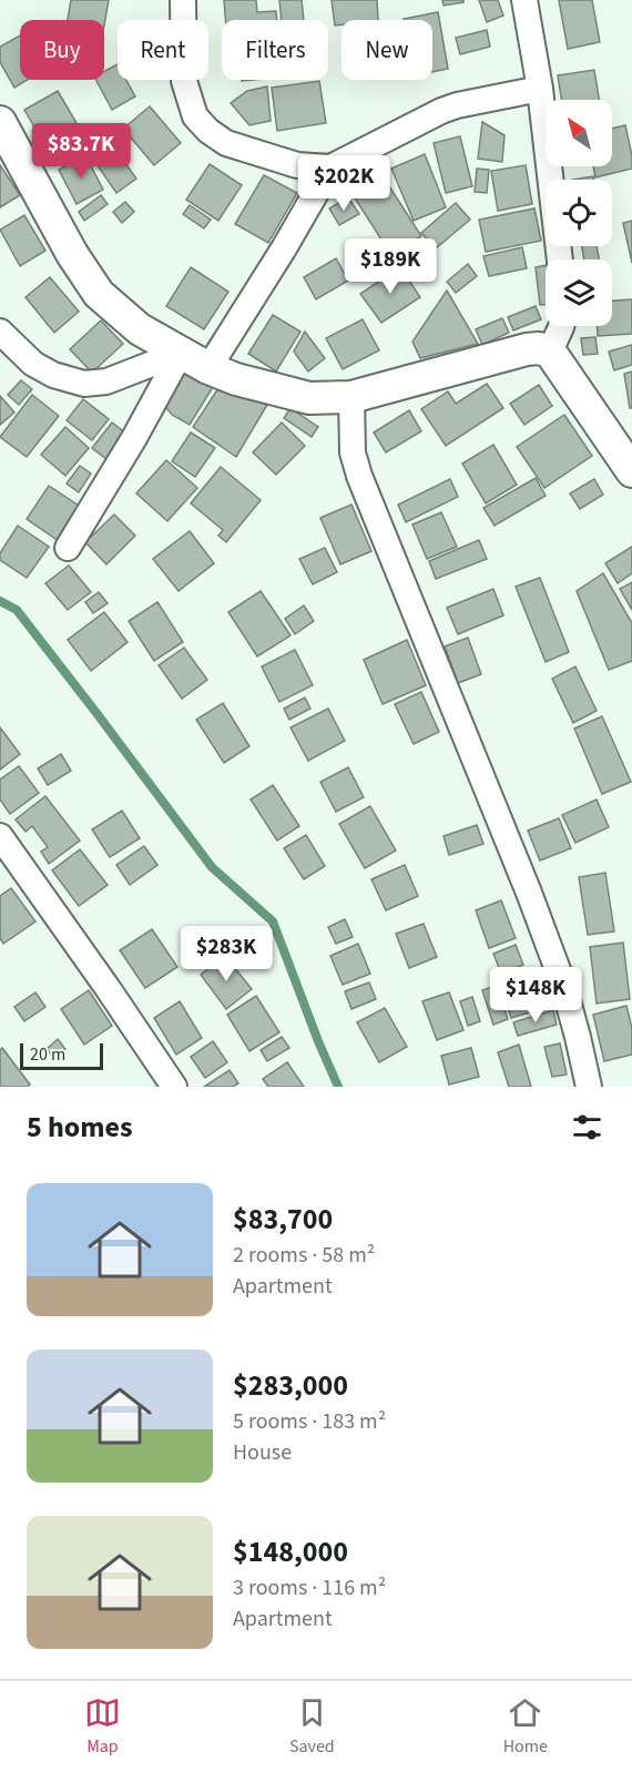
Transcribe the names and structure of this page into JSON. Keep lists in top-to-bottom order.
{
  "scale_bar": "20 m",
  "north": "top left",
  "page": {
    "chip": [
      "Buy",
      "Rent",
      "Filters",
      "New"
    ],
    "price": [
      "$83.7K",
      "$202K",
      "$189K",
      "$283K",
      "$148K"
    ],
    "scale": "20 m",
    "heading": "5 homes",
    "list": [
      {
        "name": "$83,700",
        "note": "2 rooms · 58 m² · Apartment"
      },
      {
        "name": "$283,000",
        "note": "5 rooms · 183 m² · House"
      },
      {
        "name": "$148,000",
        "note": "3 rooms · 116 m² · Apartment"
      }
    ],
    "tabs": ["Map", "Saved", "Home"]
  }
}
